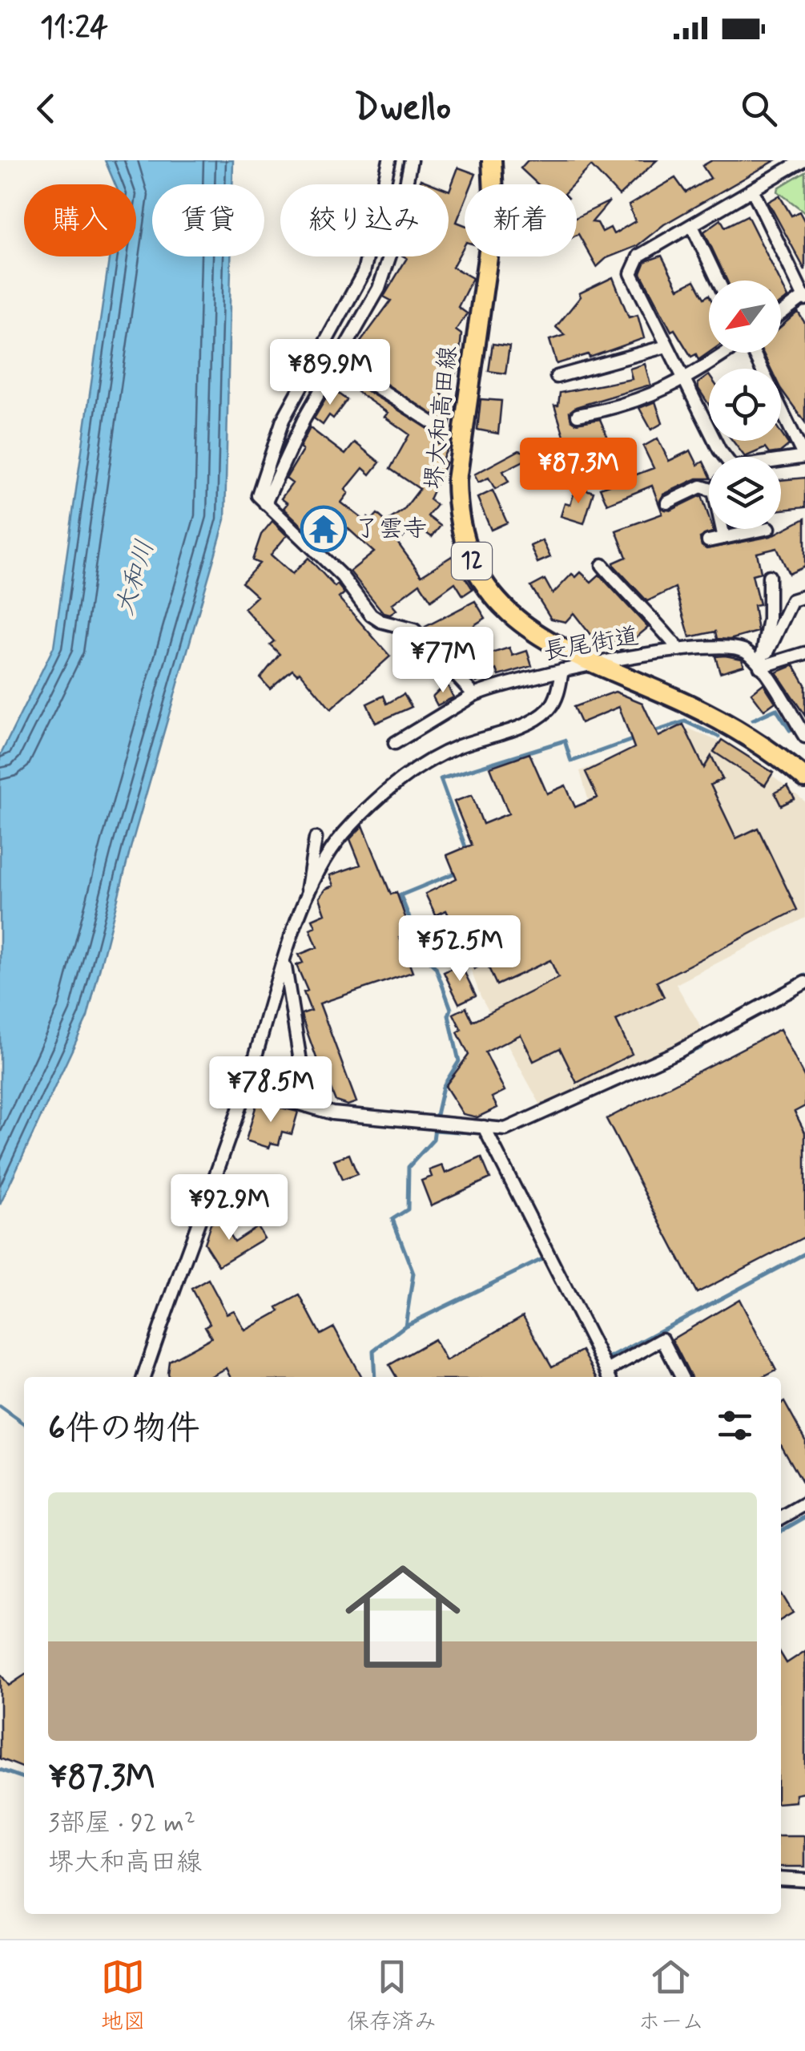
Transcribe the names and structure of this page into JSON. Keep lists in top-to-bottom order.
{
  "streets": {
    "main road": ["堺大和高田線", "12"],
    "street": ["長尾街道"]
  },
  "crossings": [
    ["堺大和高田線", "長尾街道"]
  ],
  "water": ["大和川"],
  "places": {
    "temple": ["了雲寺"]
  },
  "north": "bottom left",
  "page": {
    "status": "11:24",
    "header": "Dwello",
    "chip": [
      "購入",
      "賃貸",
      "絞り込み",
      "新着"
    ],
    "price": [
      "¥89.9M",
      "¥87.3M",
      "¥77M",
      "¥52.5M",
      "¥78.5M",
      "¥92.9M"
    ],
    "heading": "6件の物件",
    "list": [
      {
        "name": "¥87.3M",
        "note": "3部屋 · 92 m² · 堺大和高田線"
      }
    ],
    "tabs": ["地図", "保存済み", "ホーム"]
  }
}
